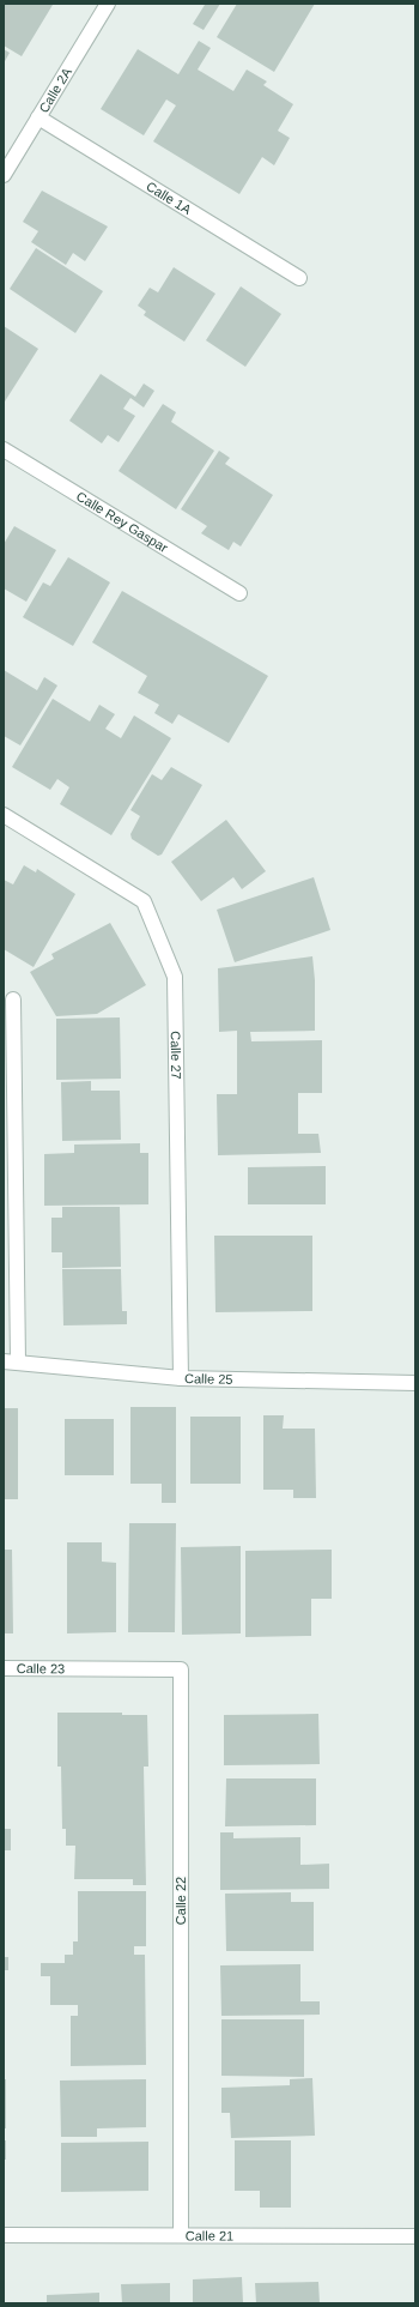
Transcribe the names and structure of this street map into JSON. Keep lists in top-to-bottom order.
{
  "streets": {
    "street": [
      "Calle 2A",
      "Calle 1A",
      "Calle Rey Gaspar",
      "Calle 27",
      "Calle 25",
      "Calle 23",
      "Calle 22",
      "Calle 21"
    ]
  },
  "crossings": [
    ["Calle 2A", "Calle 1A"],
    ["Calle 27", "Calle 25"],
    ["Calle 23", "Calle 22"],
    ["Calle 22", "Calle 21"]
  ]
}
